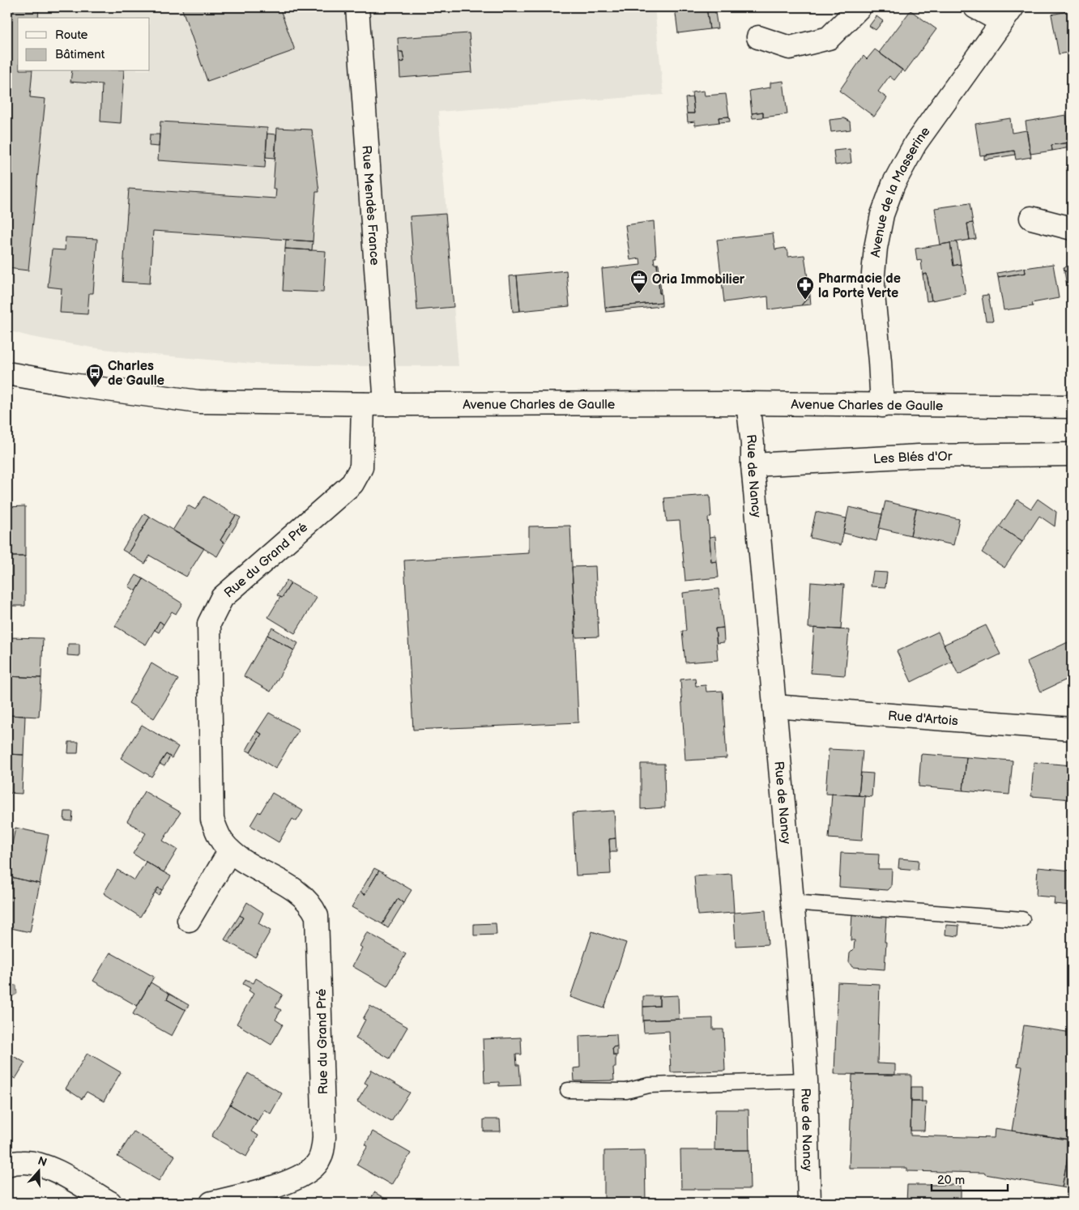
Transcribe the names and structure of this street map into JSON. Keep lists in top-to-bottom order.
{
  "streets": {
    "street": [
      "Avenue de la Masserine",
      "Rue Mendès France",
      "Avenue Charles de Gaulle",
      "Les Blés d'Or",
      "Rue de Nancy",
      "Rue du Grand Pré",
      "Rue d'Artois"
    ]
  },
  "crossings": [
    ["Avenue de la Masserine", "Avenue Charles de Gaulle"],
    ["Rue Mendès France", "Avenue Charles de Gaulle"],
    ["Avenue Charles de Gaulle", "Rue de Nancy"],
    ["Avenue Charles de Gaulle", "Rue du Grand Pré"],
    ["Les Blés d'Or", "Rue de Nancy"],
    ["Rue de Nancy", "Rue d'Artois"]
  ],
  "places": {
    "office": ["Oria Immobilier"],
    "pharmacy": ["Pharmacie de la Porte Verte"],
    "bus stop": ["Charles de Gaulle"]
  },
  "legend": ["Route", "Bâtiment"],
  "scale_bar": "20 m",
  "north": "top"
}
